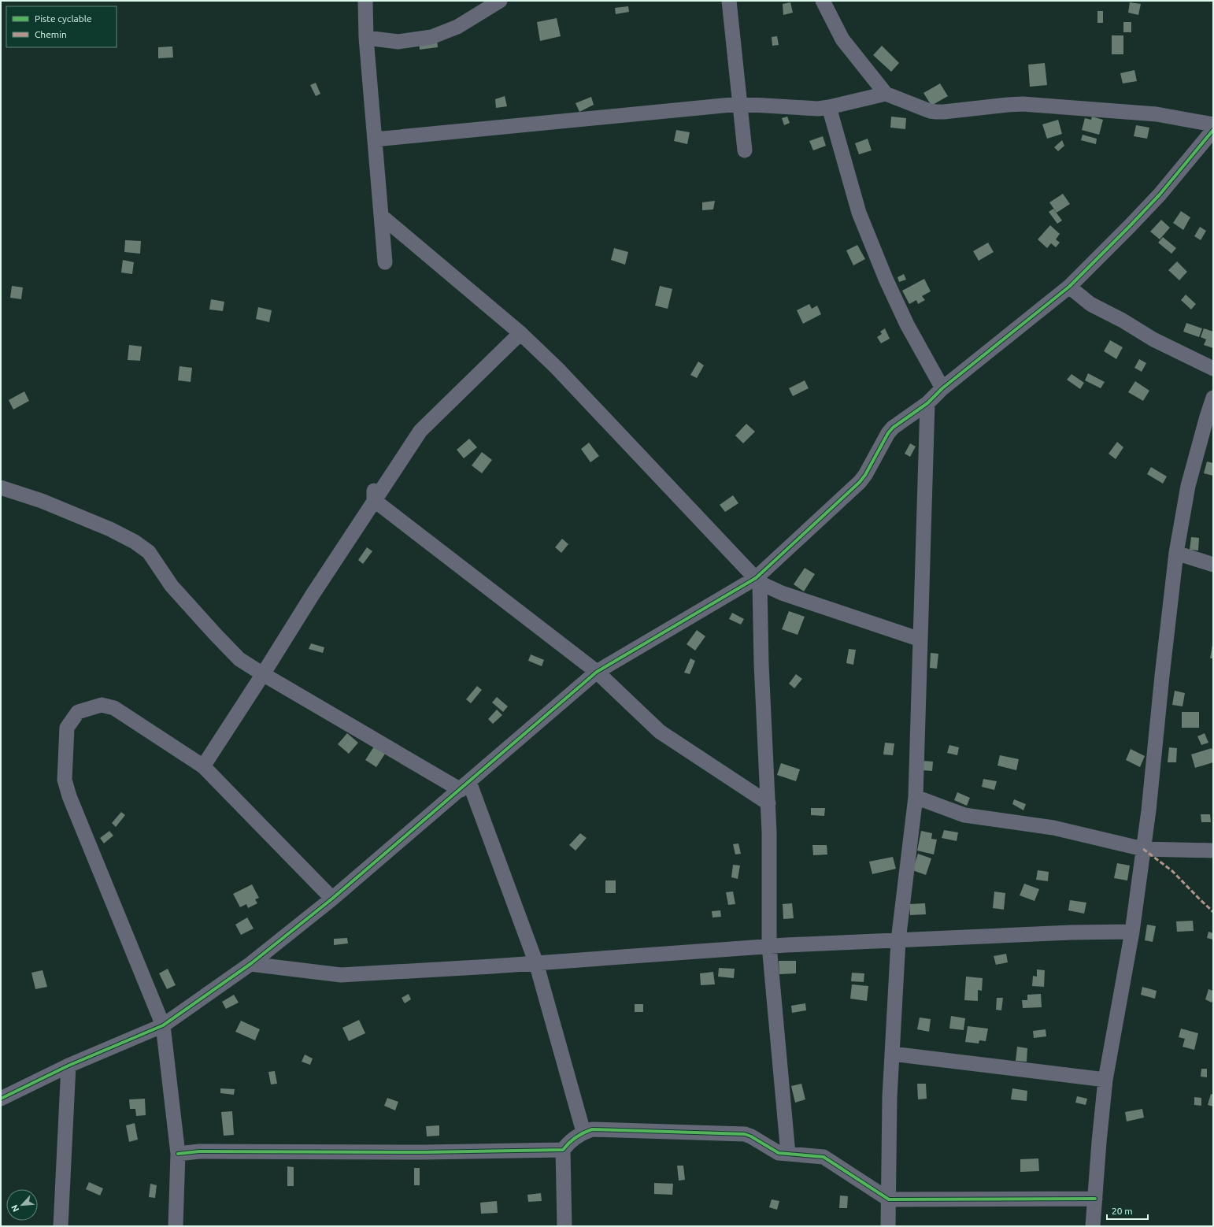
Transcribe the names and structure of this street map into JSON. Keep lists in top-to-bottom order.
{
  "legend": ["Piste cyclable", "Chemin"],
  "scale_bar": "20 m",
  "north": "bottom left"
}
